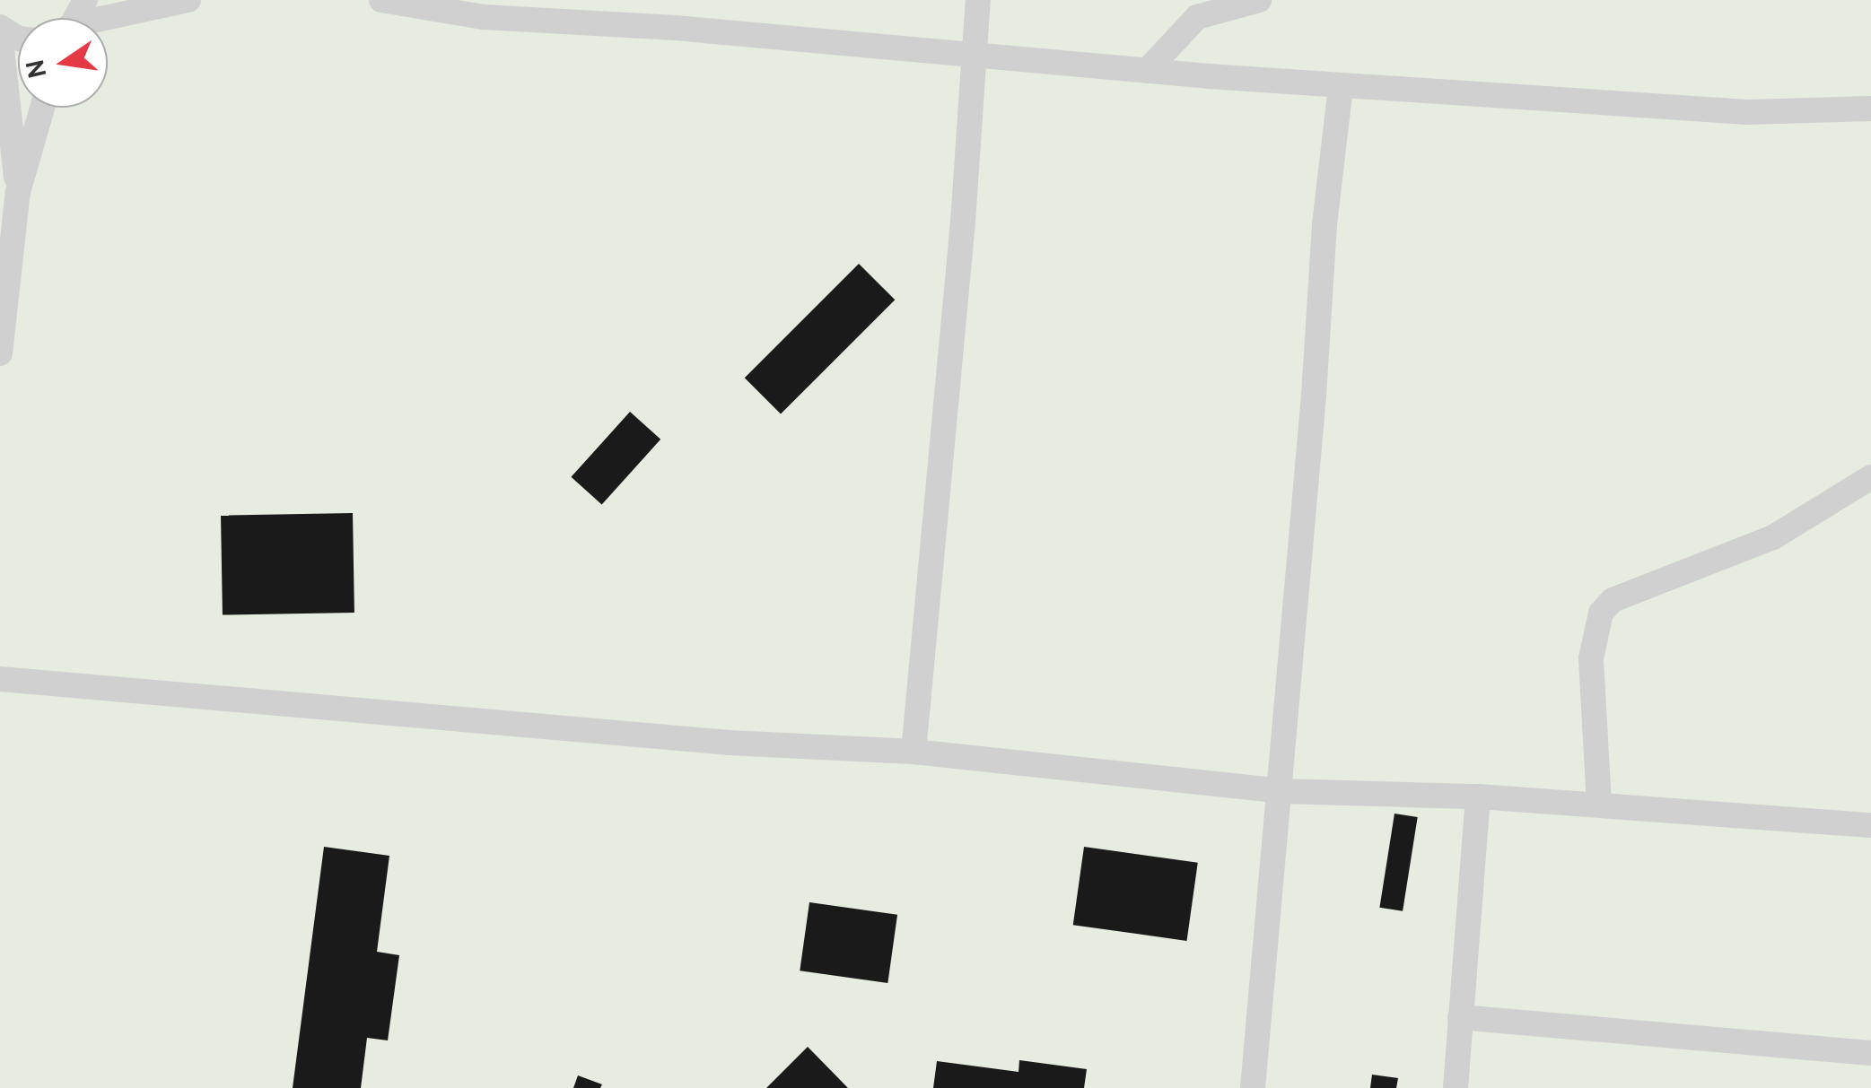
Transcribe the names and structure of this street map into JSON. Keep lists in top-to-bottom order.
{
  "north": "left"
}
